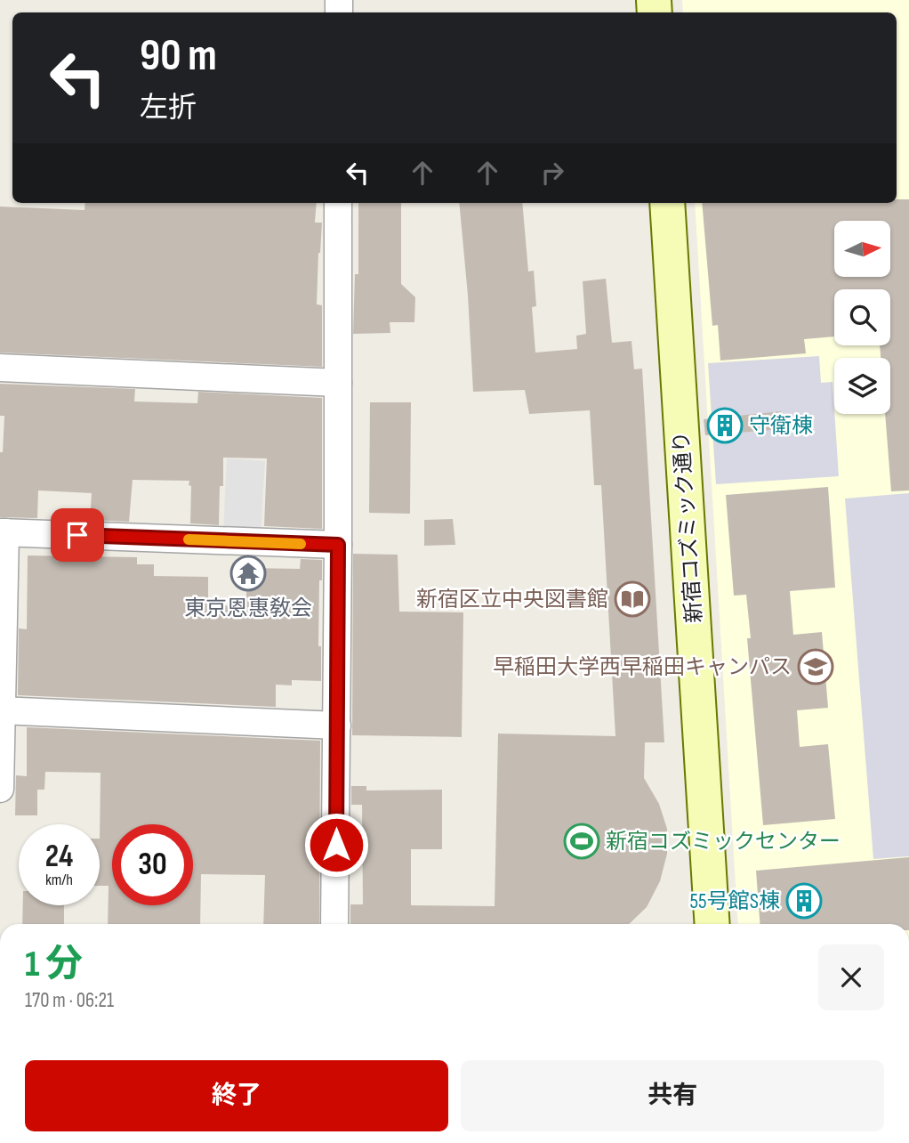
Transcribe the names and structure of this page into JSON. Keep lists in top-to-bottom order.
{
  "streets": {
    "street": ["新宿コズミック通り"]
  },
  "places": {
    "building": ["守衛棟", "55号館S棟"],
    "temple": ["東京恩惠敎会"],
    "library": ["新宿区立中央図書館"],
    "school or university": ["早稲田大学西早稲田キャンパス"],
    "sports": ["新宿コズミックセンター"]
  },
  "north": "right",
  "page": {
    "turn": ["90 m", "左折"],
    "speed": "24 km/h",
    "limit": "30",
    "heading": ["1 分", "170 m · 06:21"],
    "buttons": ["終了", "共有"]
  }
}
